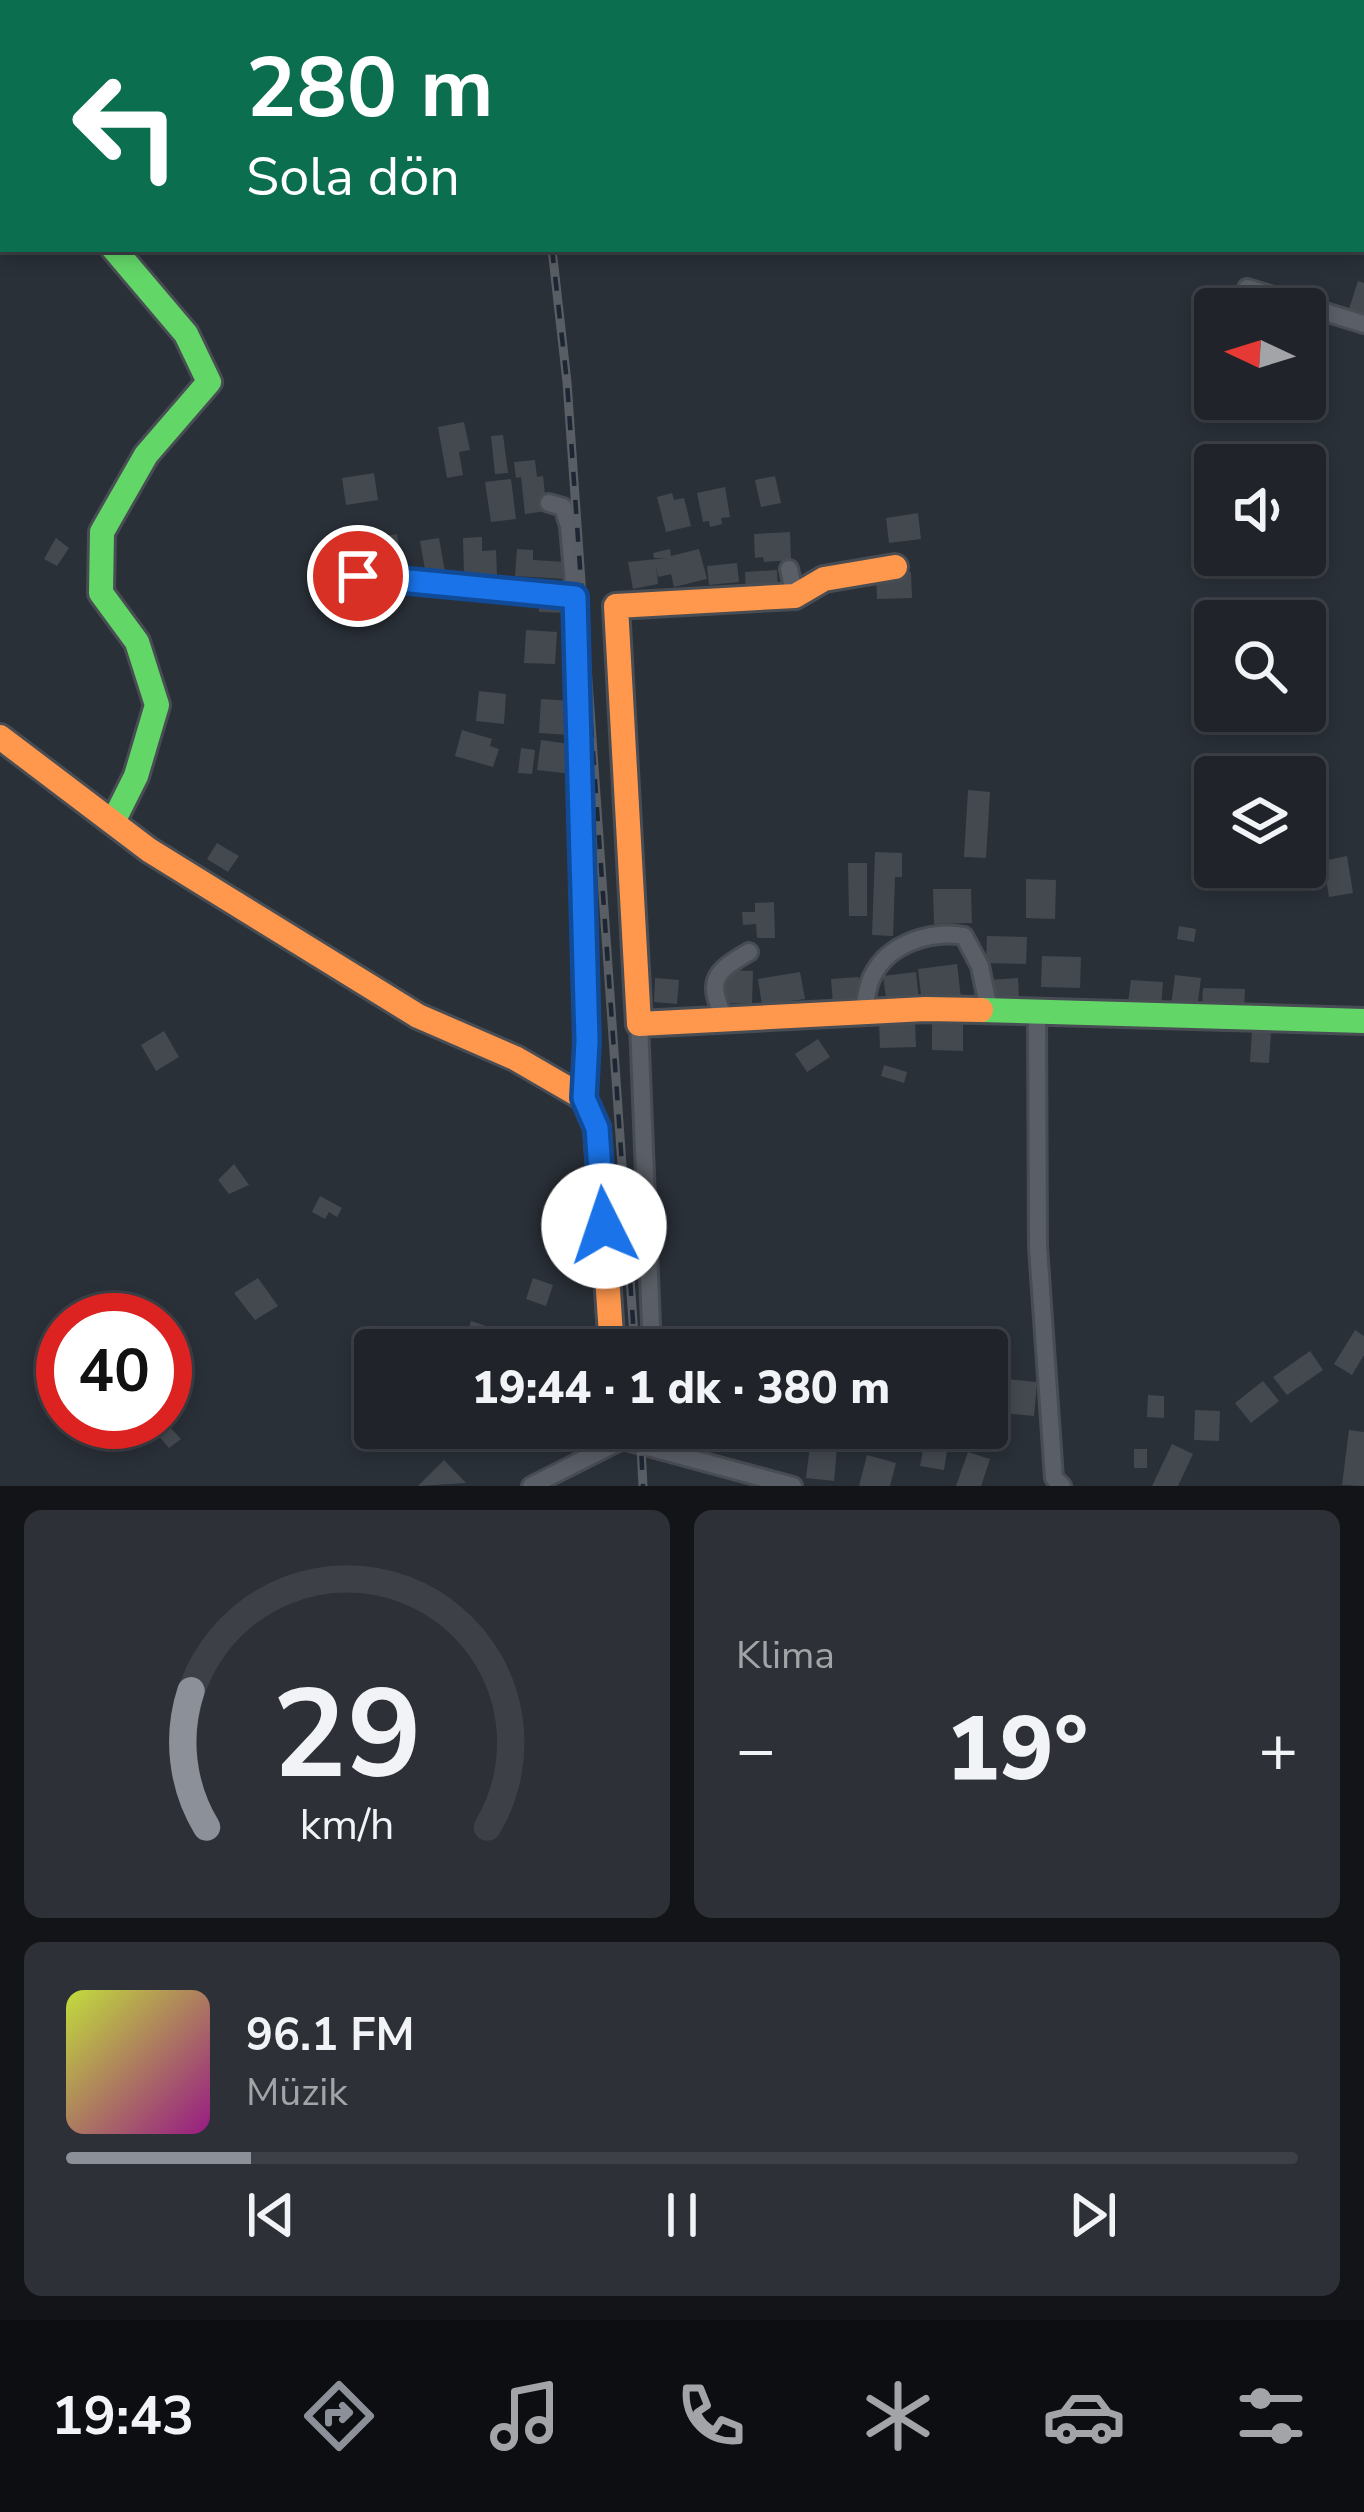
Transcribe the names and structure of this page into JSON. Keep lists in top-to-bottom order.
{
  "north": "left",
  "page": {
    "turn": ["280 m", "Sola dön"],
    "limit": "40",
    "trip": "19:44 · 1 dk · 380 m",
    "tile": "Klima",
    "heat": ["−", "19°", "+"],
    "song": ["96.1 FM", "Müzik"],
    "tabs": "19:43",
    "gauge": ["29", "km/h"]
  }
}
